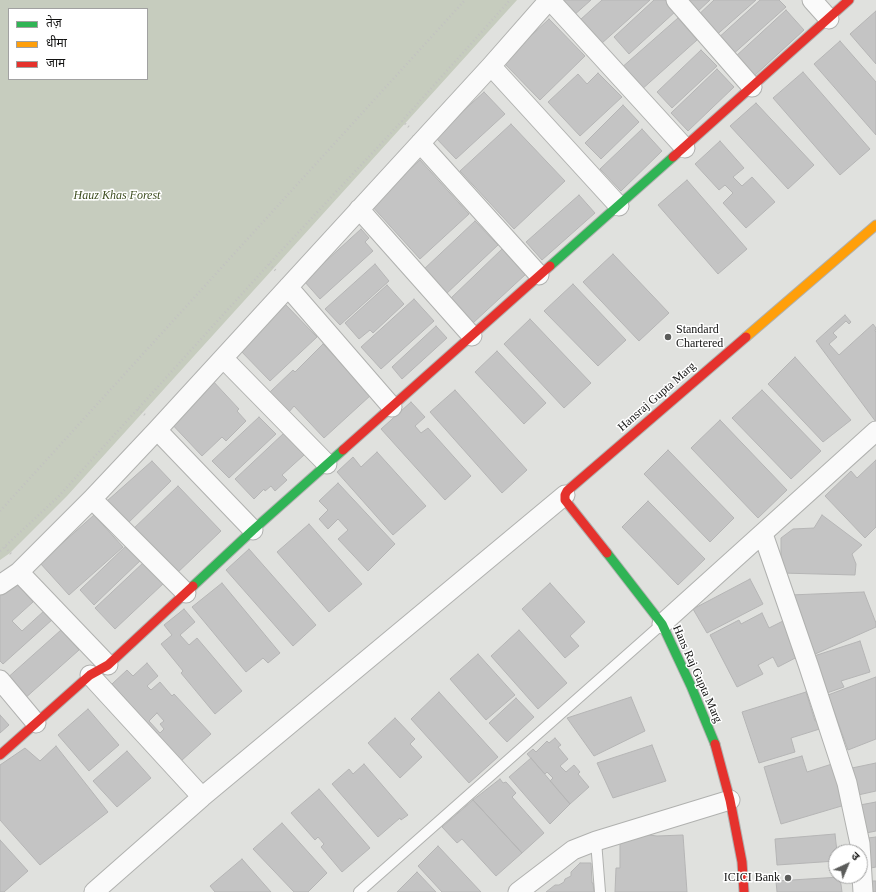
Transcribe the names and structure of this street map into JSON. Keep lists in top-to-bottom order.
{
  "streets": {
    "street": ["Hansraj Gupta Marg", "Hans Raj Gupta Marg"]
  },
  "crossings": [
    ["Hansraj Gupta Marg", "Hans Raj Gupta Marg"]
  ],
  "parks": ["Hauz Khas Forest"],
  "places": ["Standard Chartered", "ICICI Bank"],
  "legend": ["तेज़", "धीमा", "जाम"],
  "north": "top right"
}
